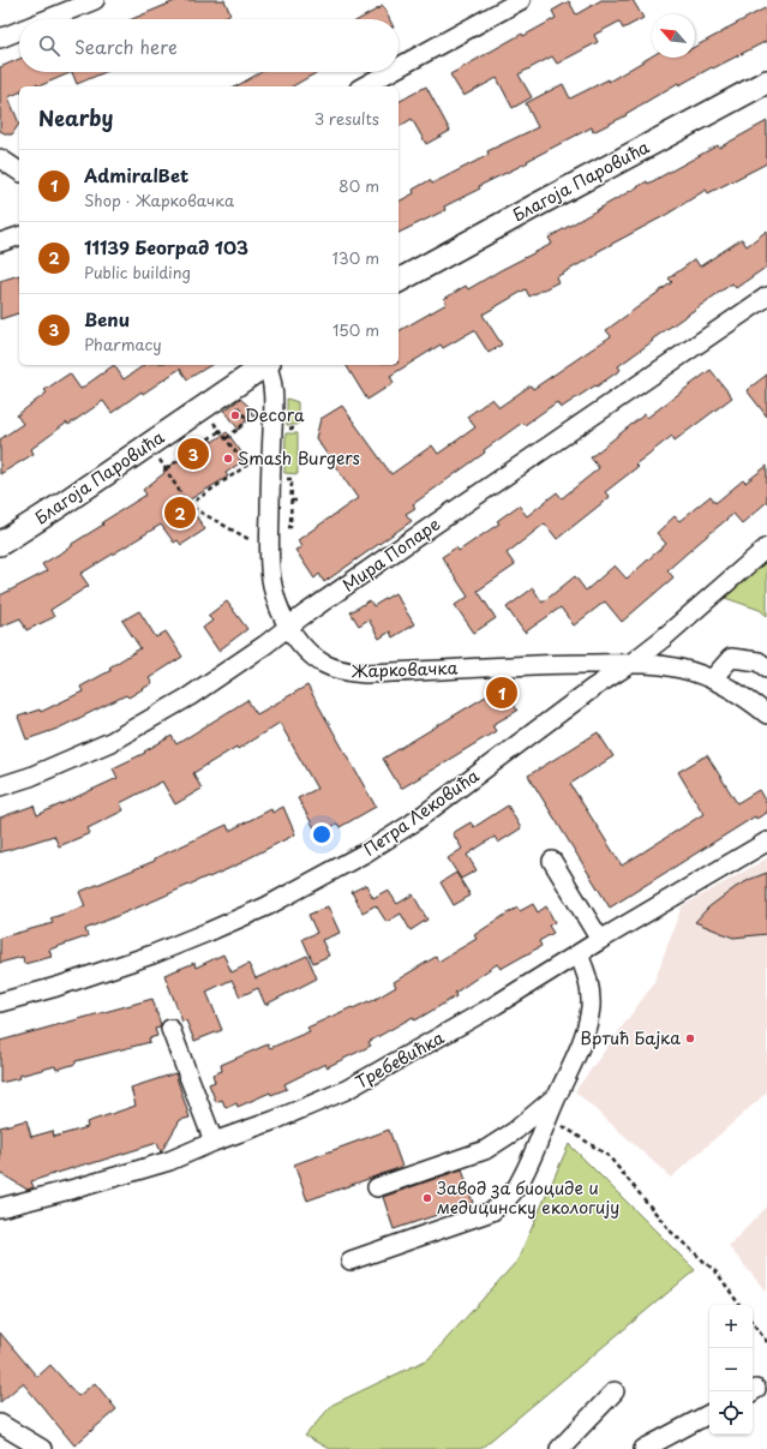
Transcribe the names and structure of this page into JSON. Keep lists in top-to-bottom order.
{
  "streets": {
    "main road": ["Благоја Паровића"],
    "street": [
      "Мира Попаре",
      "Жарковачка",
      "Петра Лековића",
      "Требевићка"
    ]
  },
  "crossings": [
    ["Мира Попаре", "Жарковачка"],
    ["Жарковачка", "Петра Лековића"]
  ],
  "places": [
    "Decora",
    "Smash Burgers",
    "Вртић Бајка",
    "Завод за биоциде и медицинску екологију"
  ],
  "north": "top left",
  "page": {
    "search": "Search here",
    "heading": ["Nearby", "3 results"],
    "list": [
      {
        "mark": "1",
        "name": "AdmiralBet",
        "note": "Shop · Жарковачка",
        "value": "80 m"
      },
      {
        "mark": "2",
        "name": "11139 Београд 103",
        "note": "Public building",
        "value": "130 m"
      },
      {
        "mark": "3",
        "name": "Benu",
        "note": "Pharmacy",
        "value": "150 m"
      }
    ],
    "pins": ["3", "2", "1"],
    "map_buttons": ["+", "−"]
  }
}
